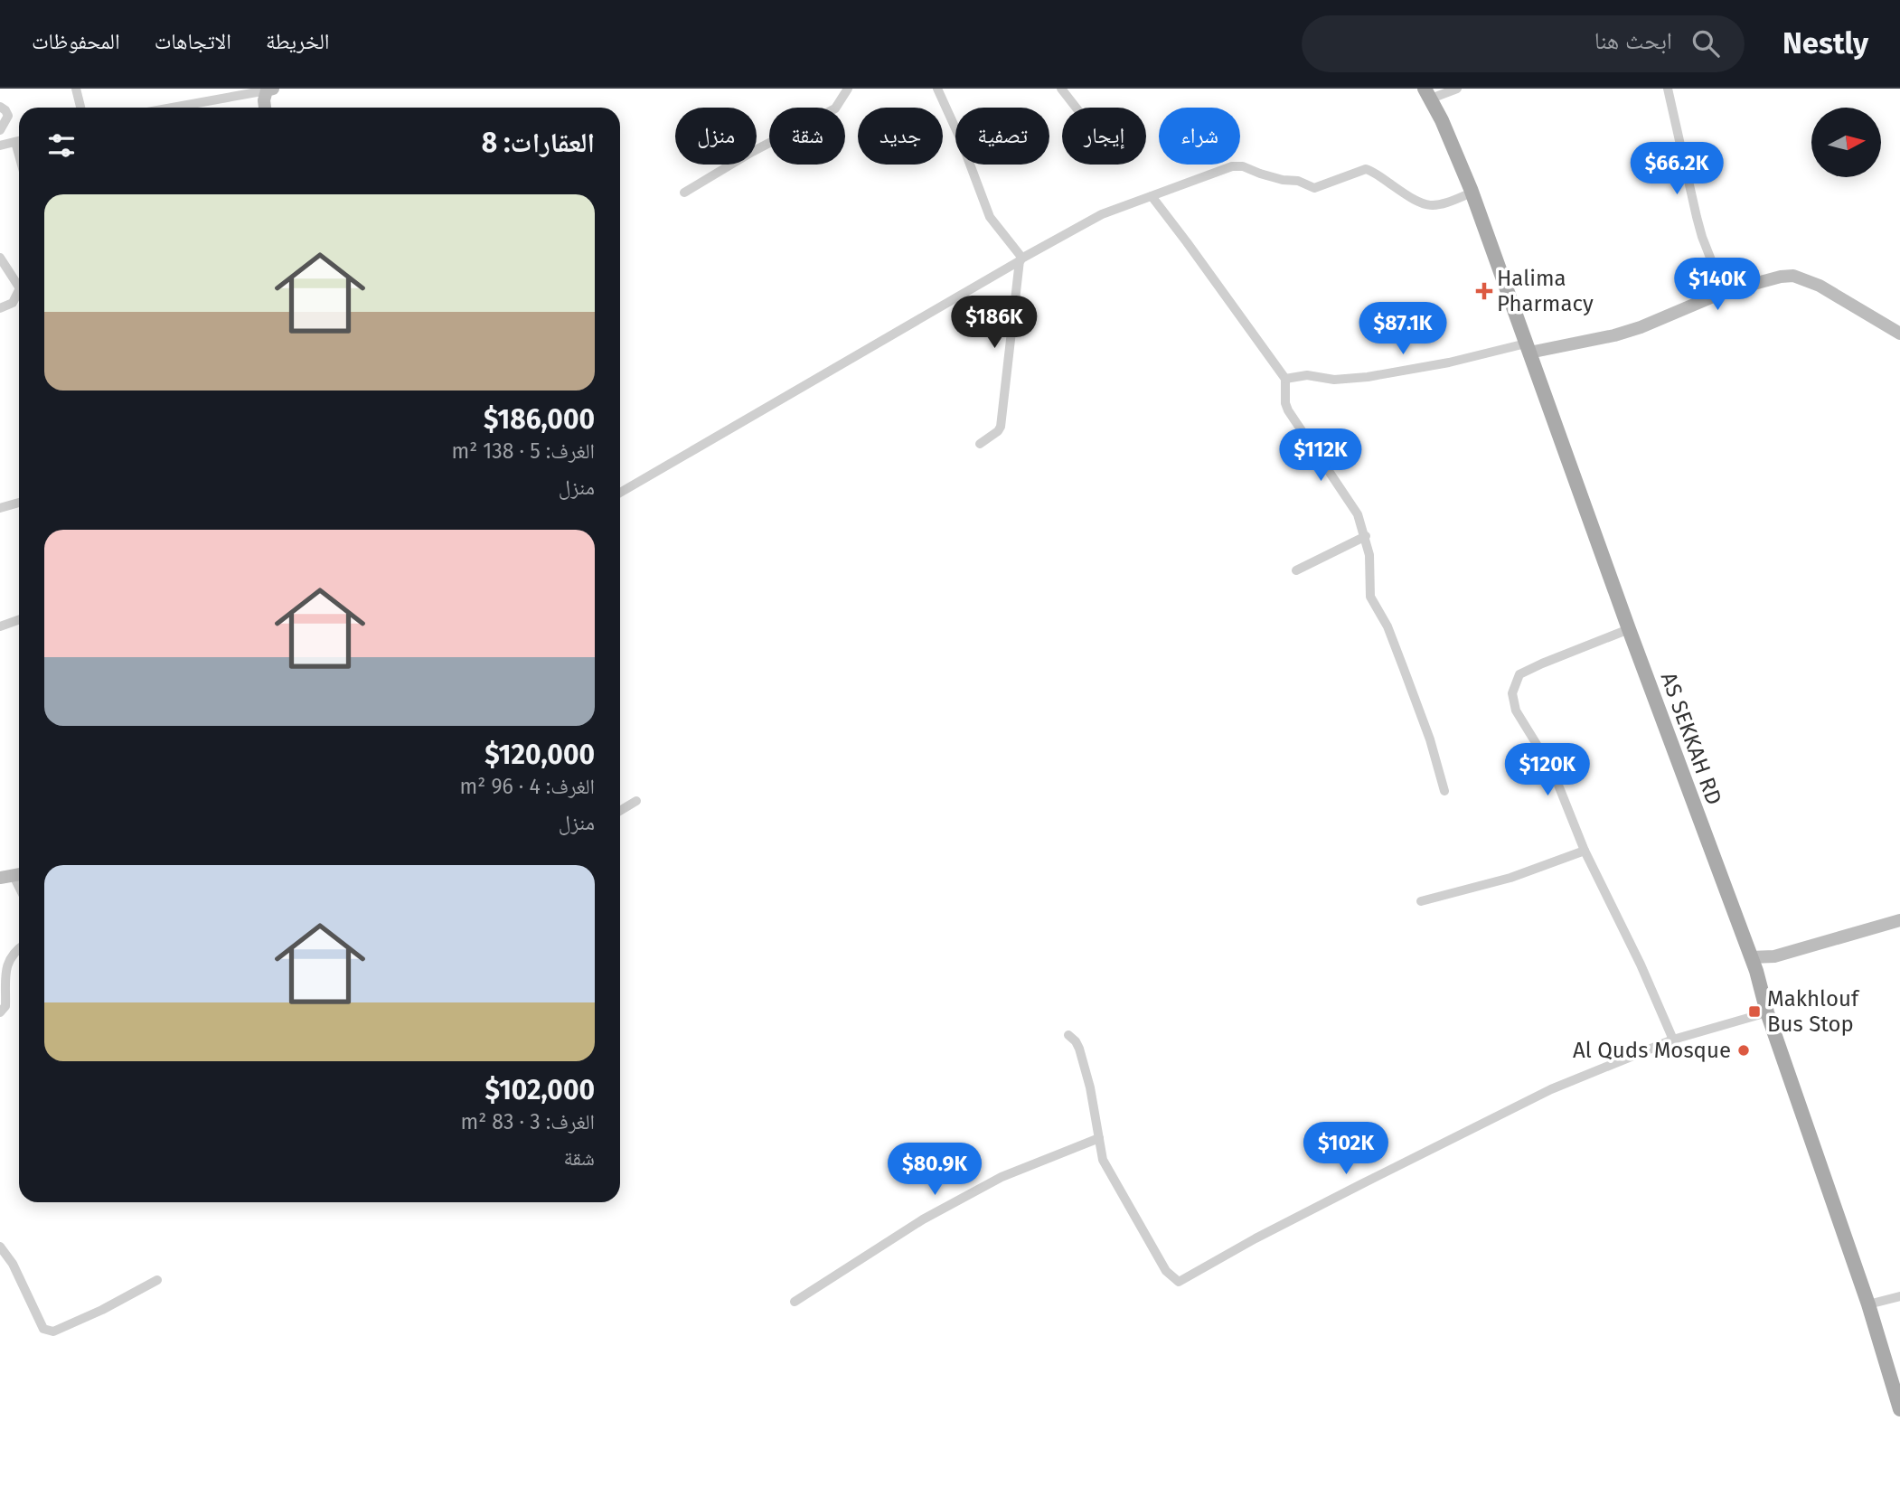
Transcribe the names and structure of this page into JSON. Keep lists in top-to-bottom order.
{
  "streets": {
    "main road": ["AS SEKKAH RD"]
  },
  "places": {
    "health": ["Halima Pharmacy"],
    "transit": ["Makhlouf Bus Stop"],
    "other": ["Al Quds Mosque"]
  },
  "north": "right",
  "page": {
    "header": "Nestly",
    "search": "ابحث هنا",
    "nav": ["الخريطة", "الاتجاهات", "المحفوظات"],
    "chip": [
      "شراء",
      "إيجار",
      "تصفية",
      "جديد",
      "شقة",
      "منزل"
    ],
    "heading": "العقارات: 8",
    "price": [
      "$66.2K",
      "$140K",
      "$186K",
      "$87.1K",
      "$112K",
      "$120K",
      "$102K",
      "$80.9K"
    ],
    "list": [
      {
        "name": "$186,000",
        "note": "الغرف: 5 · 138 m² · منزل"
      },
      {
        "name": "$120,000",
        "note": "الغرف: 4 · 96 m² · منزل"
      },
      {
        "name": "$102,000",
        "note": "الغرف: 3 · 83 m² · شقة"
      }
    ]
  }
}
